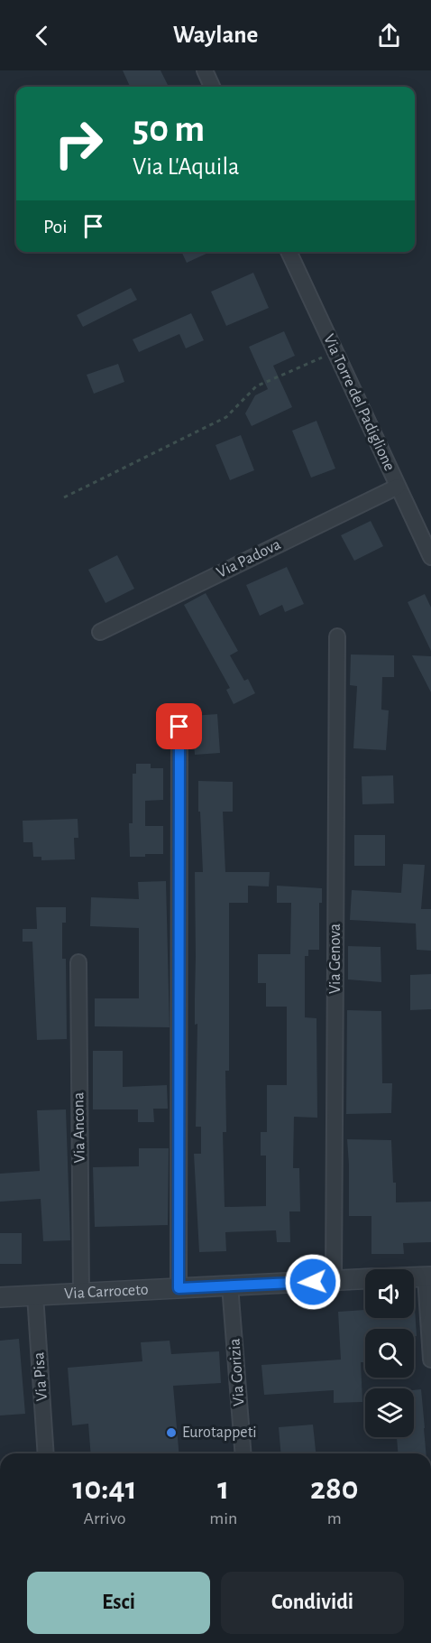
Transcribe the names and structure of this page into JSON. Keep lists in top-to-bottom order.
{
  "streets": {
    "street": [
      "Via Torre del Padiglione",
      "Via Padova",
      "Via Genova",
      "Via Ancona",
      "Via Carroceto",
      "Via Gorizia",
      "Via Pisa"
    ]
  },
  "crossings": [
    ["Via Torre del Padiglione", "Via Padova"],
    ["Via Genova", "Via Carroceto"],
    ["Via Ancona", "Via Carroceto"],
    ["Via Carroceto", "Via Gorizia"],
    ["Via Carroceto", "Via Pisa"]
  ],
  "places": ["Eurotappeti"],
  "page": {
    "header": "Waylane",
    "turn": ["50 m", "Via L'Aquila"],
    "then": "Poi",
    "eta": [
      "10:41",
      "Arrivo",
      "1",
      "min",
      "280",
      "m"
    ],
    "buttons": ["Esci", "Condividi"]
  }
}
